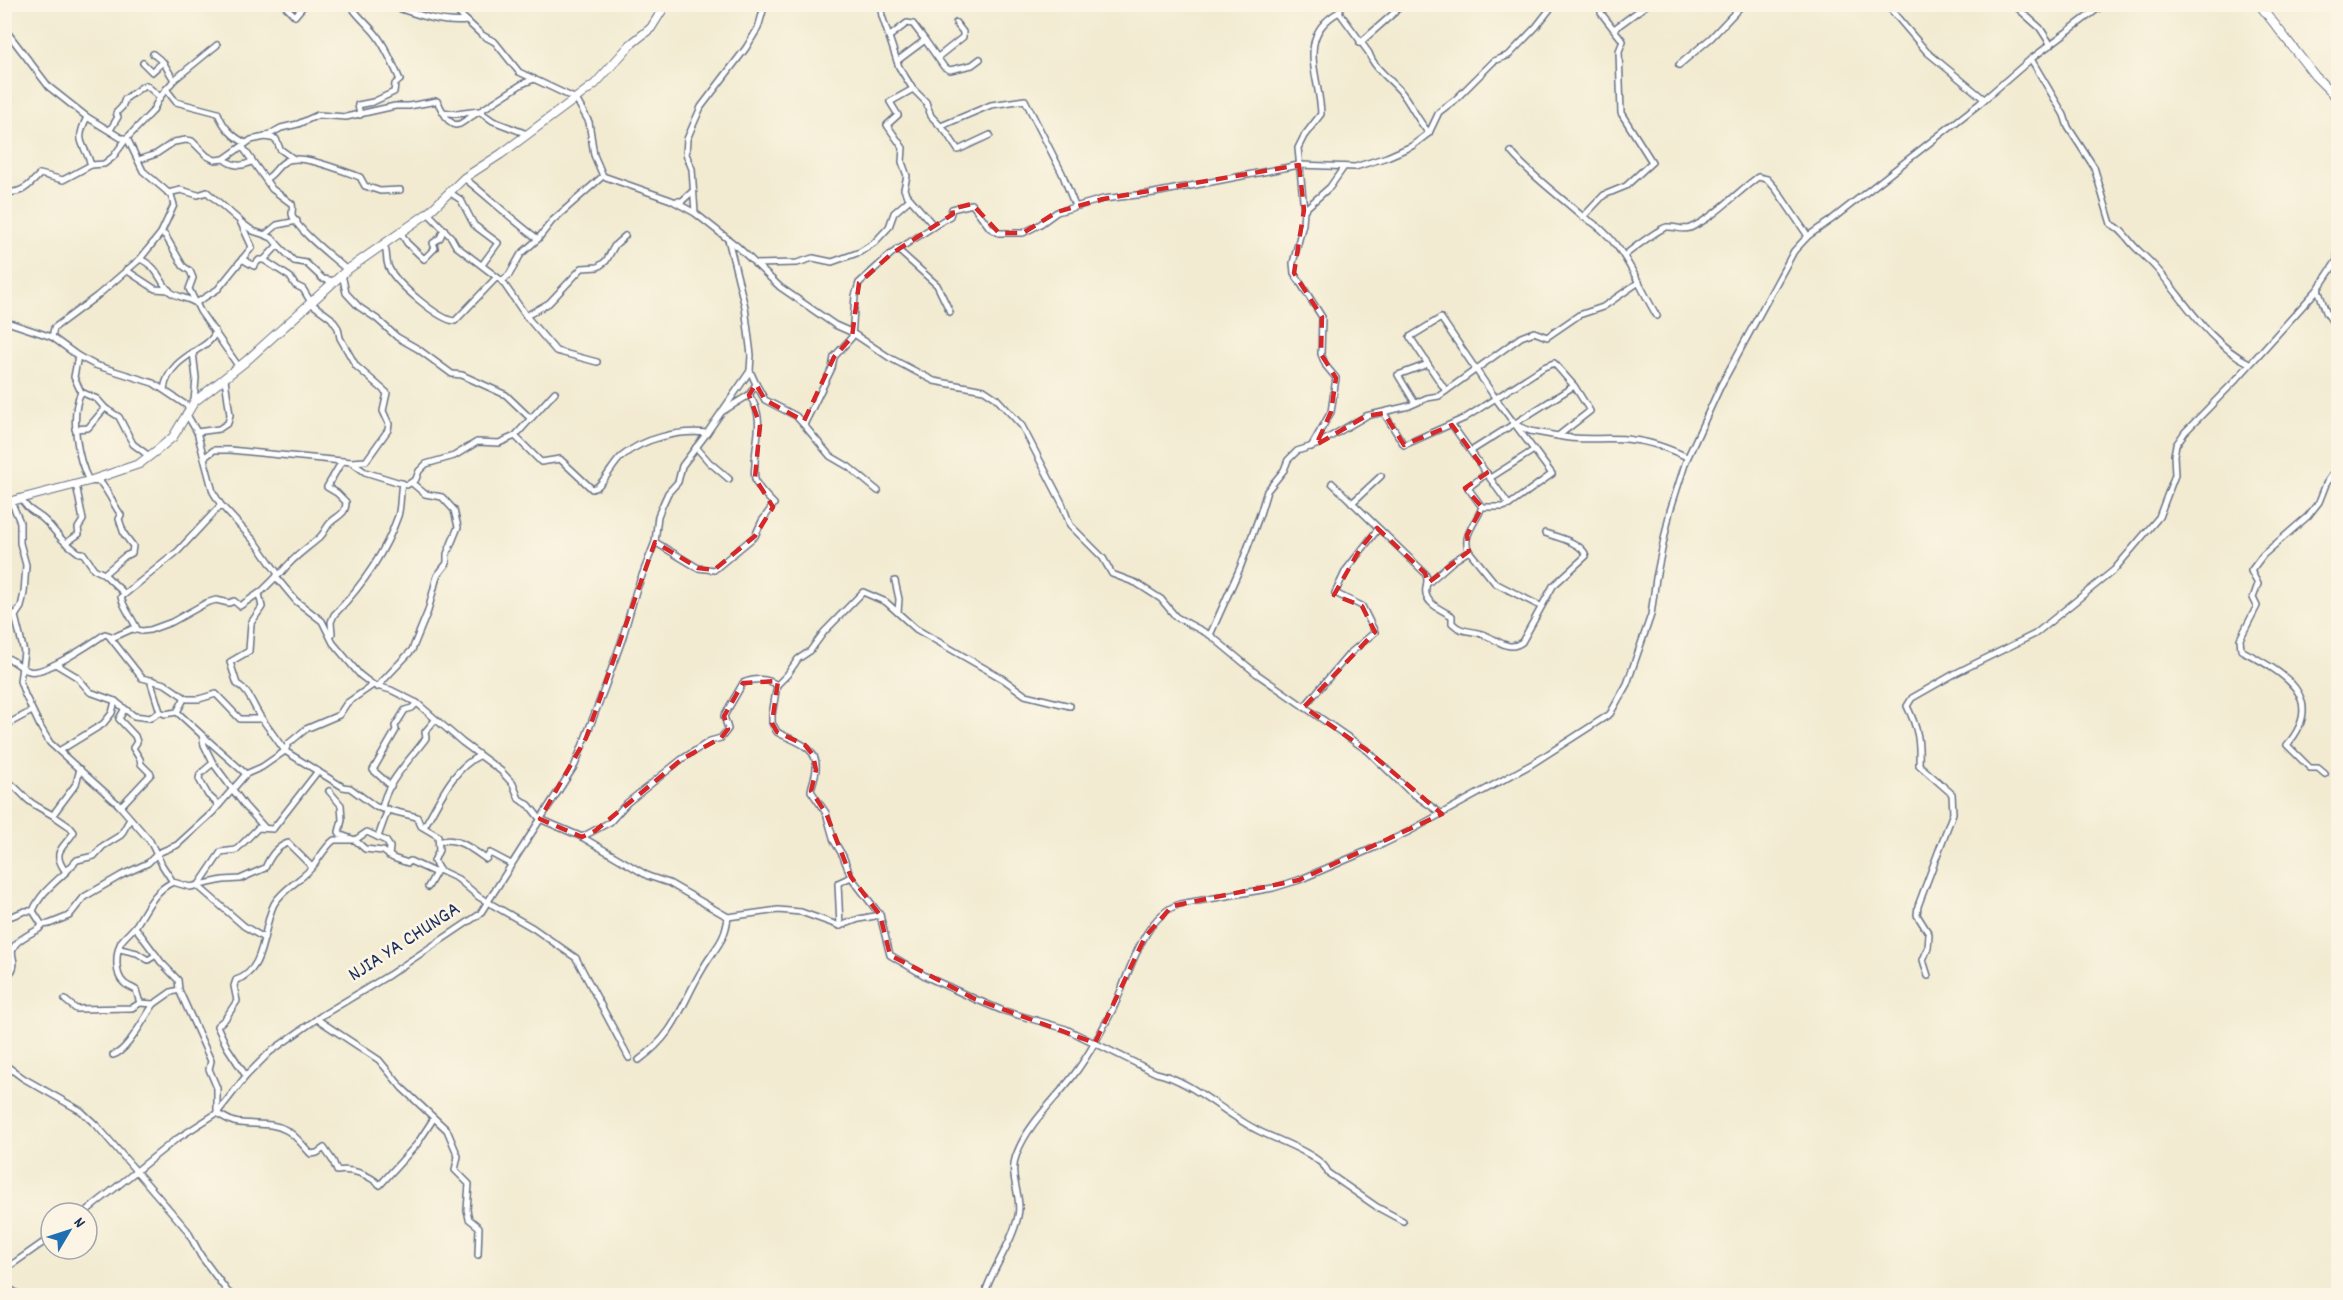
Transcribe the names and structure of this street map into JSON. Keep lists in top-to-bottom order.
{
  "streets": {
    "street": ["NJIA YA CHUNGA"]
  },
  "north": "top right"
}
